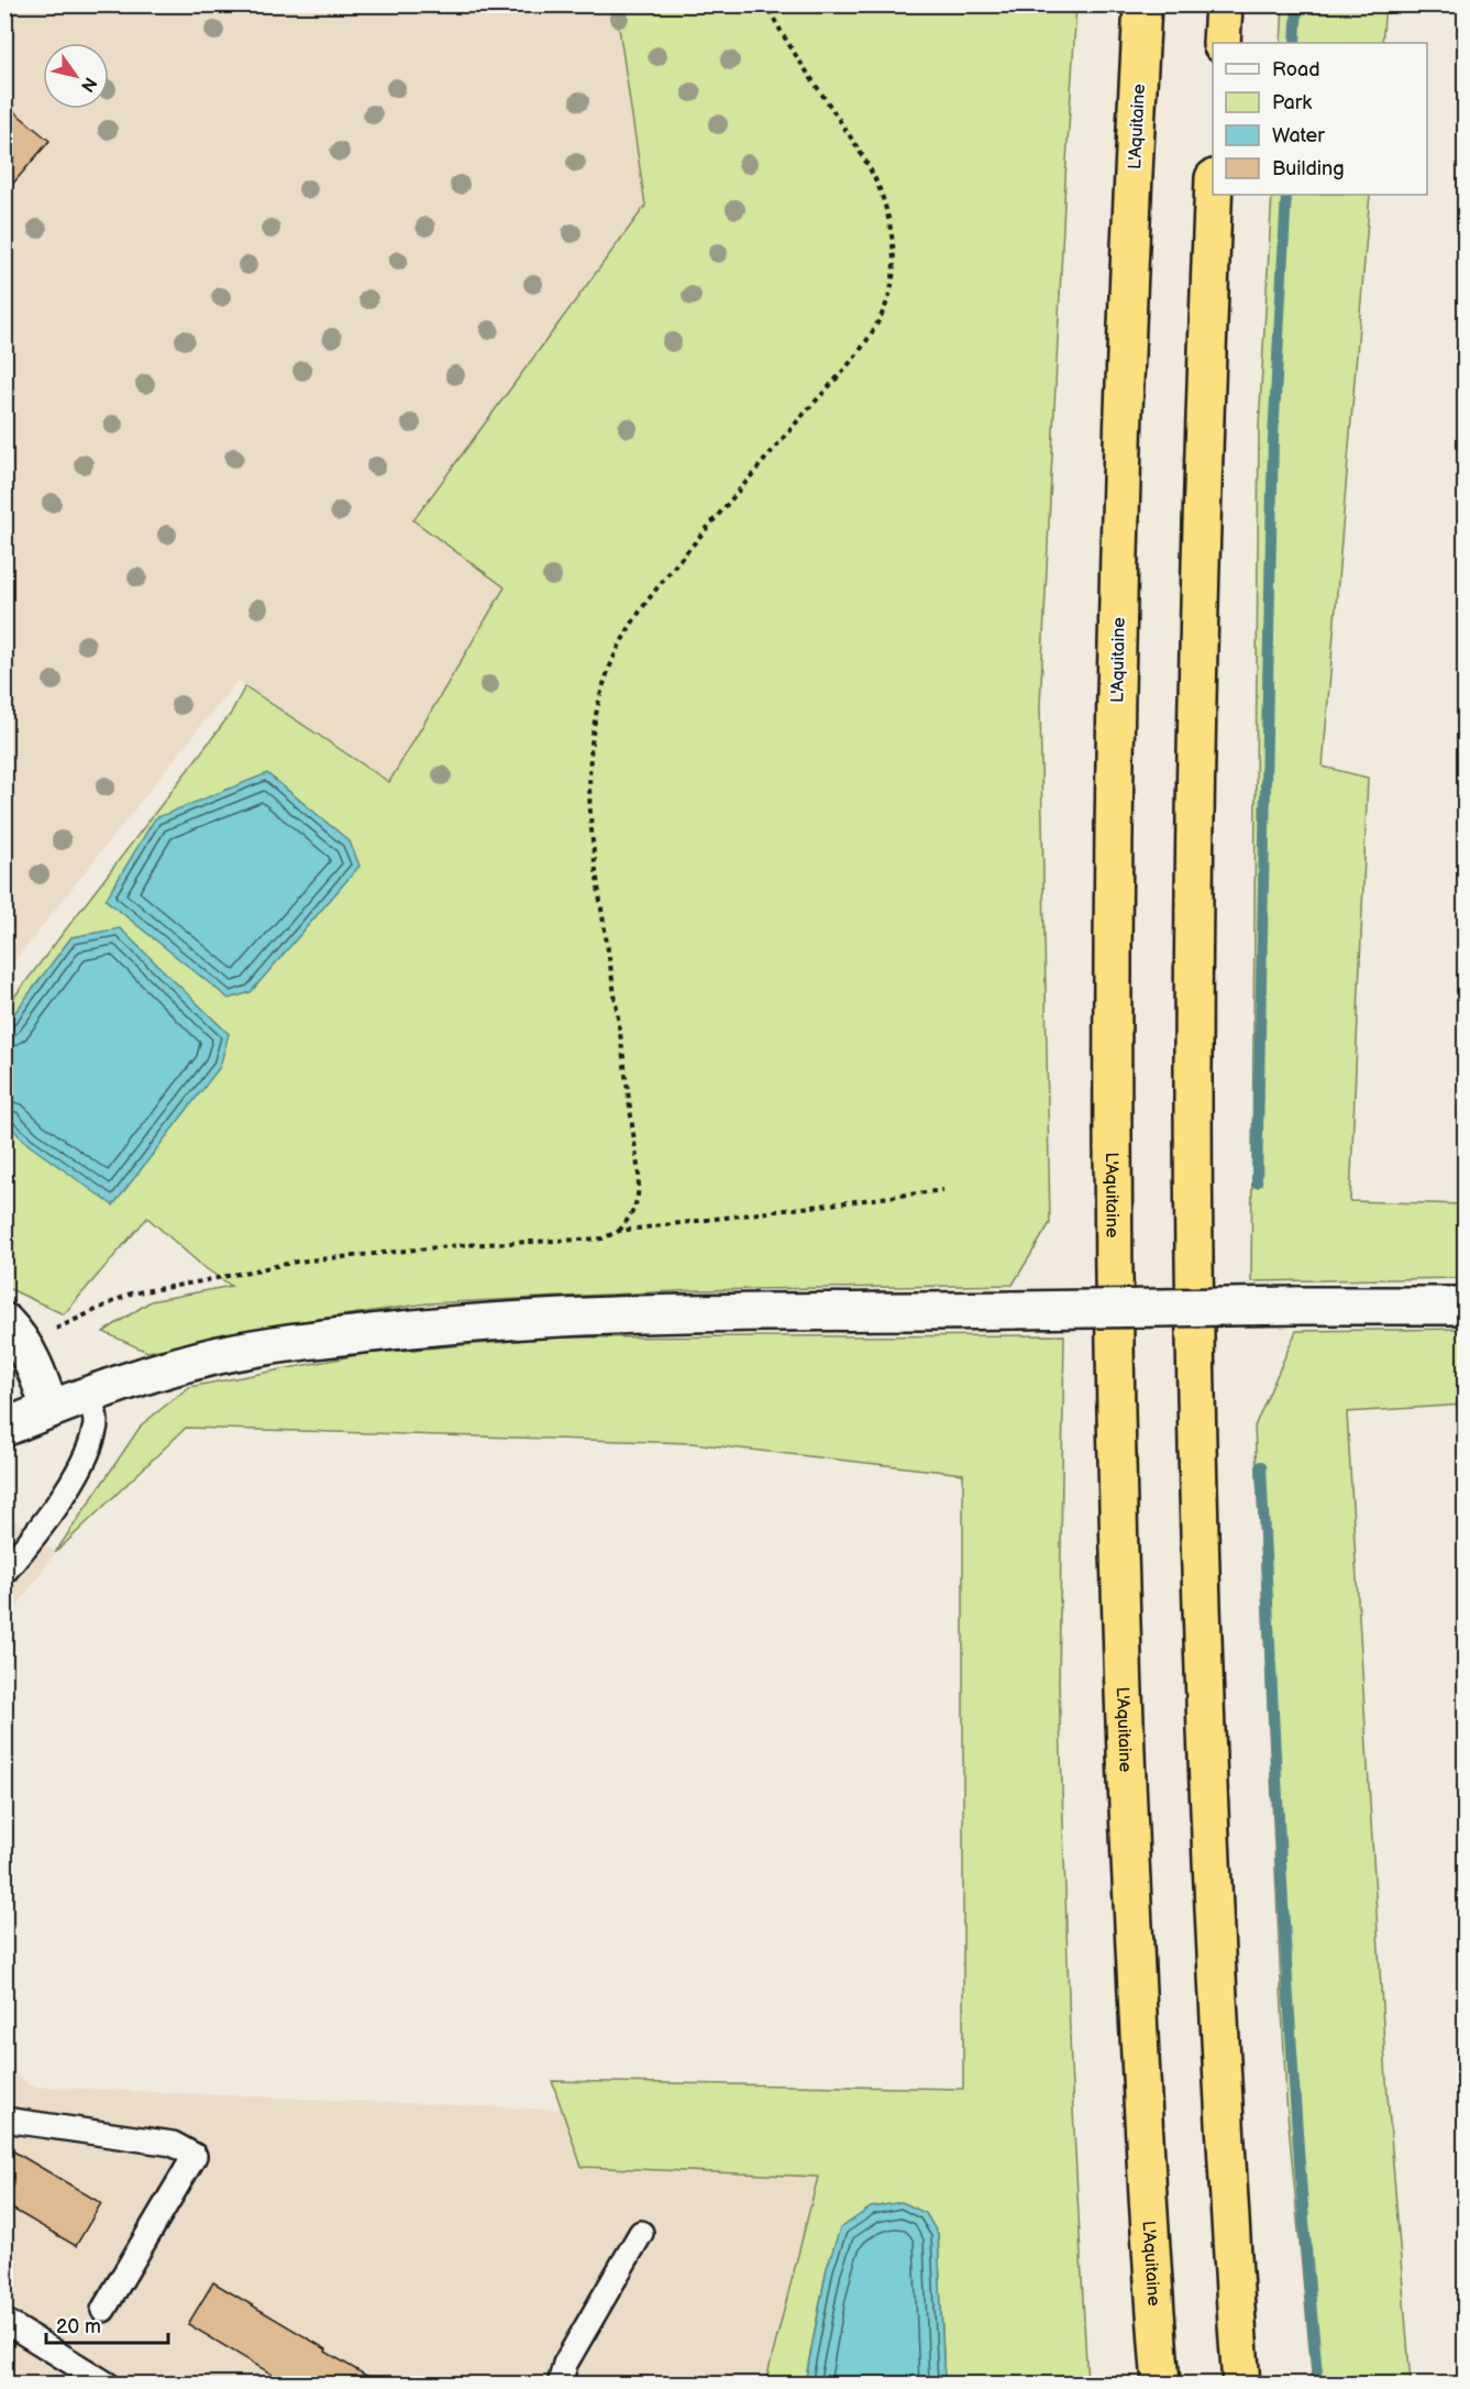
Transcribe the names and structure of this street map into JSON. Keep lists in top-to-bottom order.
{
  "streets": {
    "highway": ["L'Aquitaine"]
  },
  "legend": [
    "Road",
    "Park",
    "Water",
    "Building"
  ],
  "scale_bar": "20 m",
  "north": "bottom right"
}
